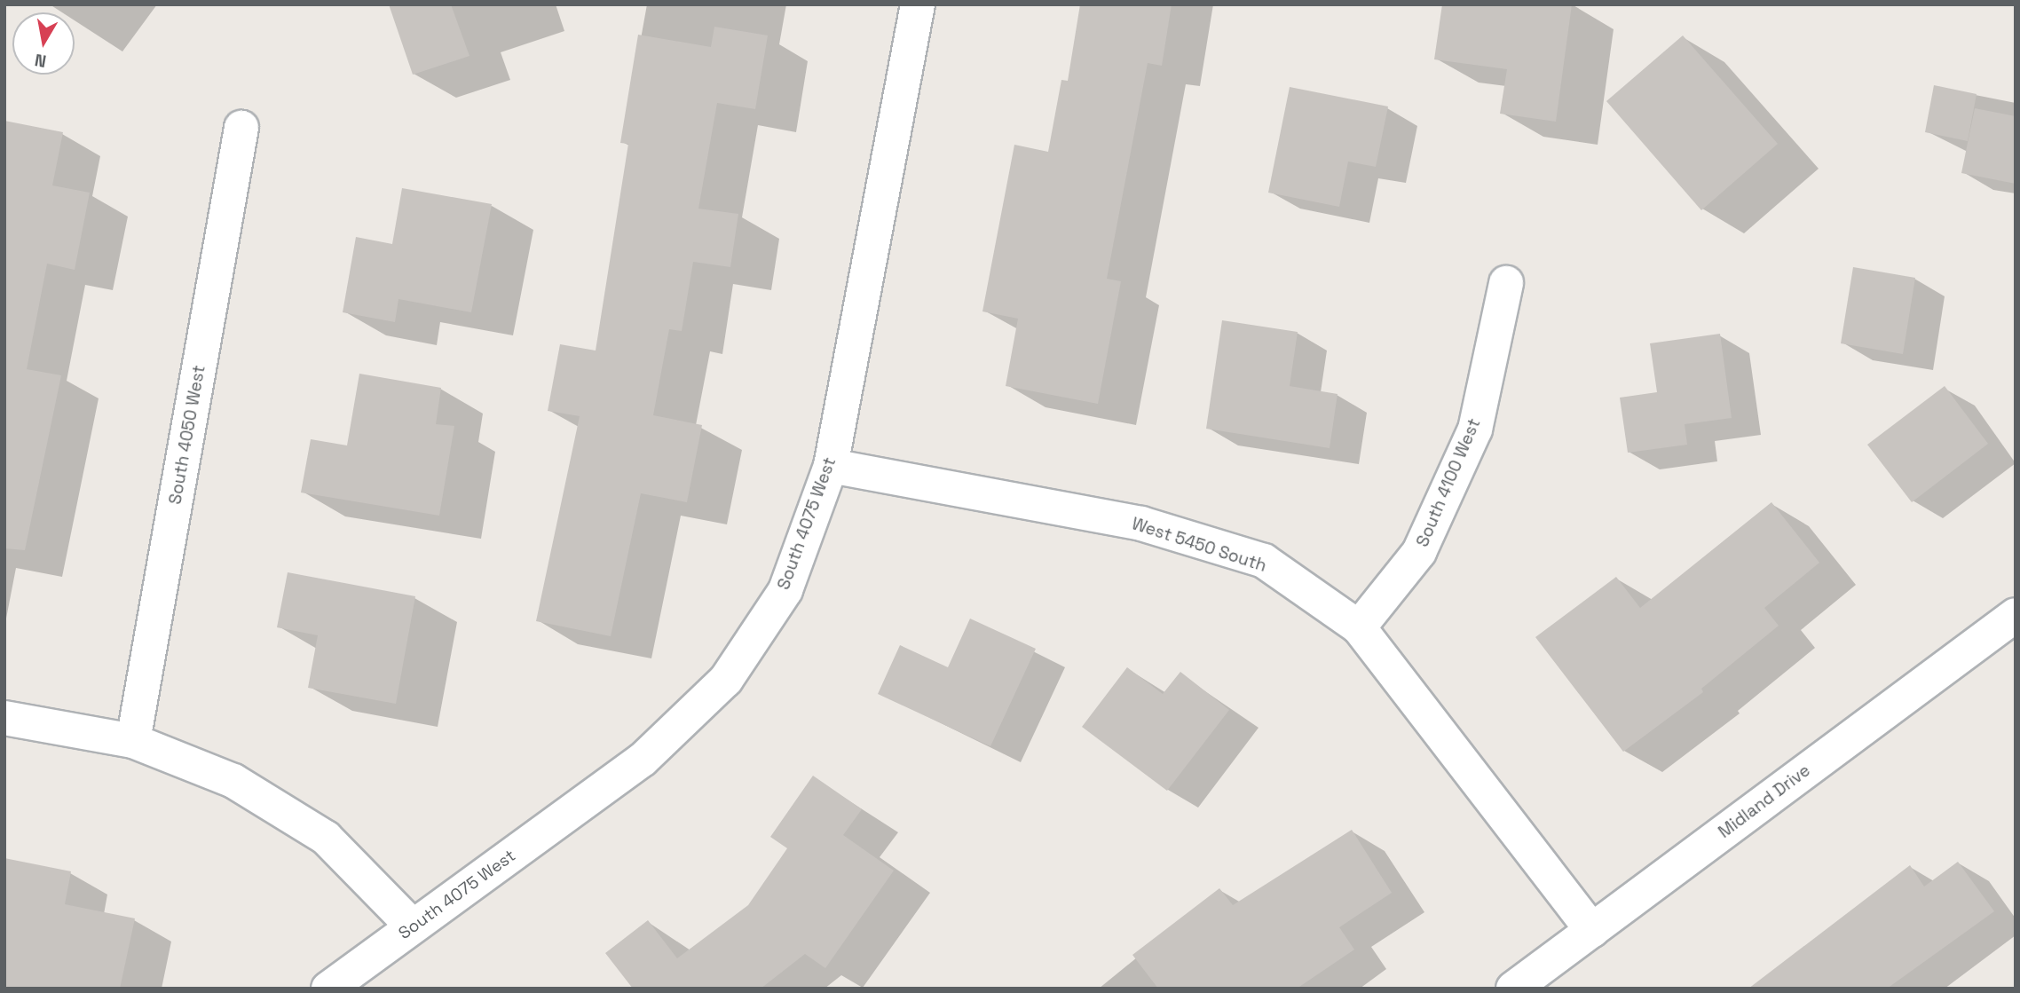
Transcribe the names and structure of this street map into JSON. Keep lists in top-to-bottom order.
{
  "streets": {
    "street": [
      "South 4050 West",
      "South 4100 West",
      "South 4075 West",
      "West 5450 South",
      "Midland Drive"
    ]
  },
  "crossings": [
    ["South 4100 West", "West 5450 South"],
    ["South 4075 West", "West 5450 South"],
    ["West 5450 South", "Midland Drive"]
  ],
  "north": "bottom"
}
